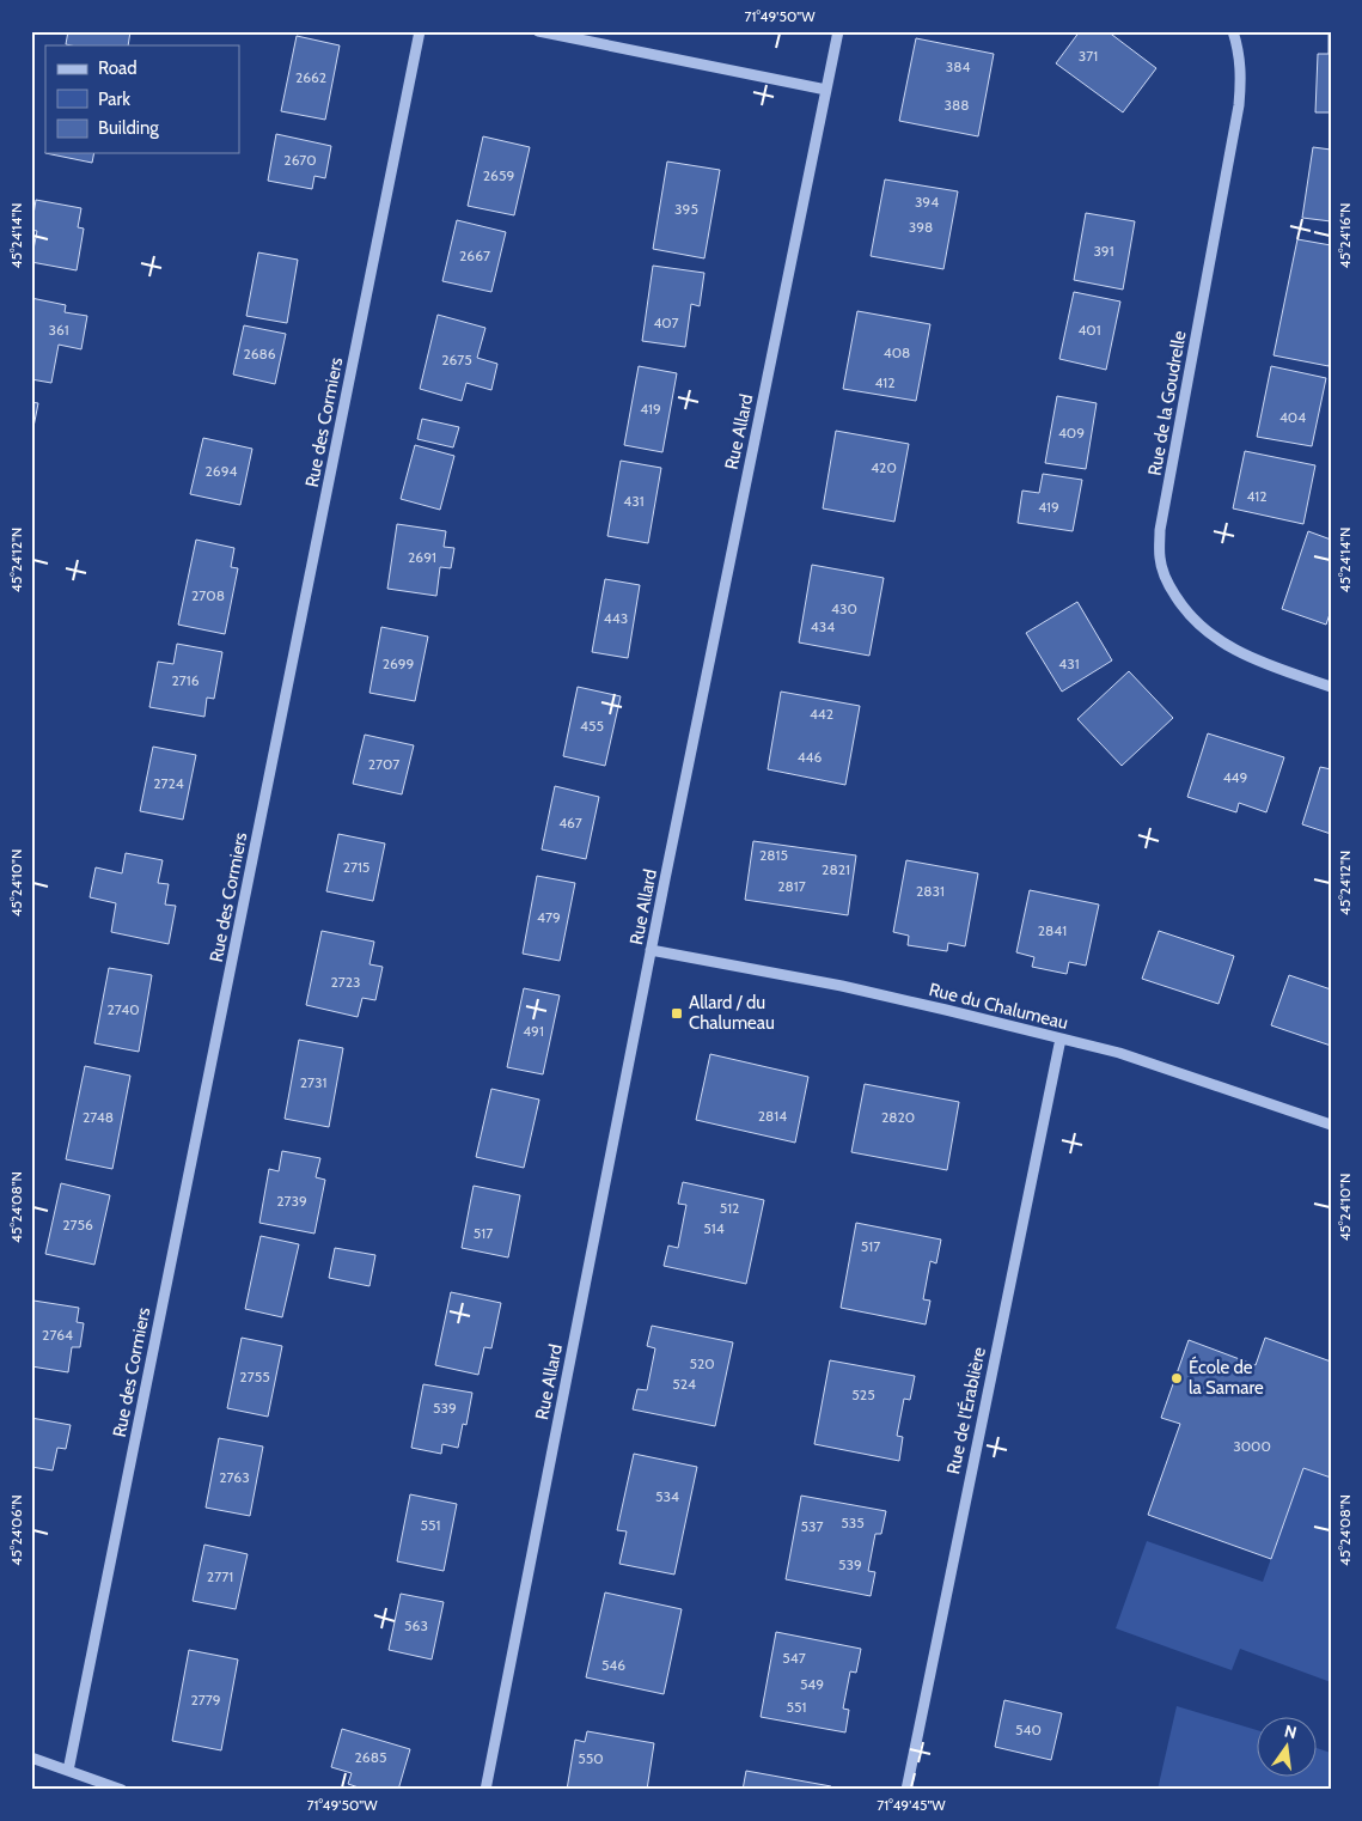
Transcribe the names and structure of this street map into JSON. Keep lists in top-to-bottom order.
{
  "streets": {
    "street": [
      "Rue de la Goudrelle",
      "Rue des Cormiers",
      "Rue Allard",
      "Rue du Chalumeau",
      "Rue de l'Érablière"
    ]
  },
  "crossings": [
    ["Rue Allard", "Rue du Chalumeau"],
    ["Rue du Chalumeau", "Rue de l'Érablière"]
  ],
  "places": {
    "transit": ["Allard / du Chalumeau"],
    "other": ["École de la Samare"]
  },
  "house_numbers": [
    "371",
    "384",
    "2662",
    "388",
    "2670",
    "2659",
    "394",
    "395",
    "398",
    "391",
    "2667",
    "407",
    "361",
    "401",
    "408",
    "2686",
    "2675",
    "412",
    "419",
    "404",
    "409",
    "420",
    "2694",
    "412",
    "431",
    "419",
    "2691",
    "2708",
    "430",
    "443",
    "434",
    "2699",
    "431",
    "2716",
    "442",
    "455",
    "446",
    "2707",
    "449",
    "2724",
    "467",
    "2815",
    "2715",
    "2821",
    "2817",
    "2831",
    "479",
    "2841",
    "2723",
    "2740",
    "491",
    "2731",
    "2814",
    "2748",
    "2820",
    "2739",
    "512",
    "2756",
    "514",
    "517",
    "517",
    "2764",
    "520",
    "2755",
    "524",
    "525",
    "539",
    "3000",
    "2763",
    "534",
    "535",
    "551",
    "537",
    "539",
    "2771",
    "563",
    "547",
    "546",
    "549",
    "2779",
    "551",
    "540",
    "2685",
    "550"
  ],
  "legend": ["Road", "Park", "Building"],
  "north": "top",
  "coordinates": [
    "71°49'50\"W",
    "45°24'16\"N",
    "45°24'14\"N",
    "45°24'12\"N",
    "45°24'10\"N",
    "45°24'08\"N",
    "45°24'06\"N",
    "71°49'45\"W"
  ]
}
